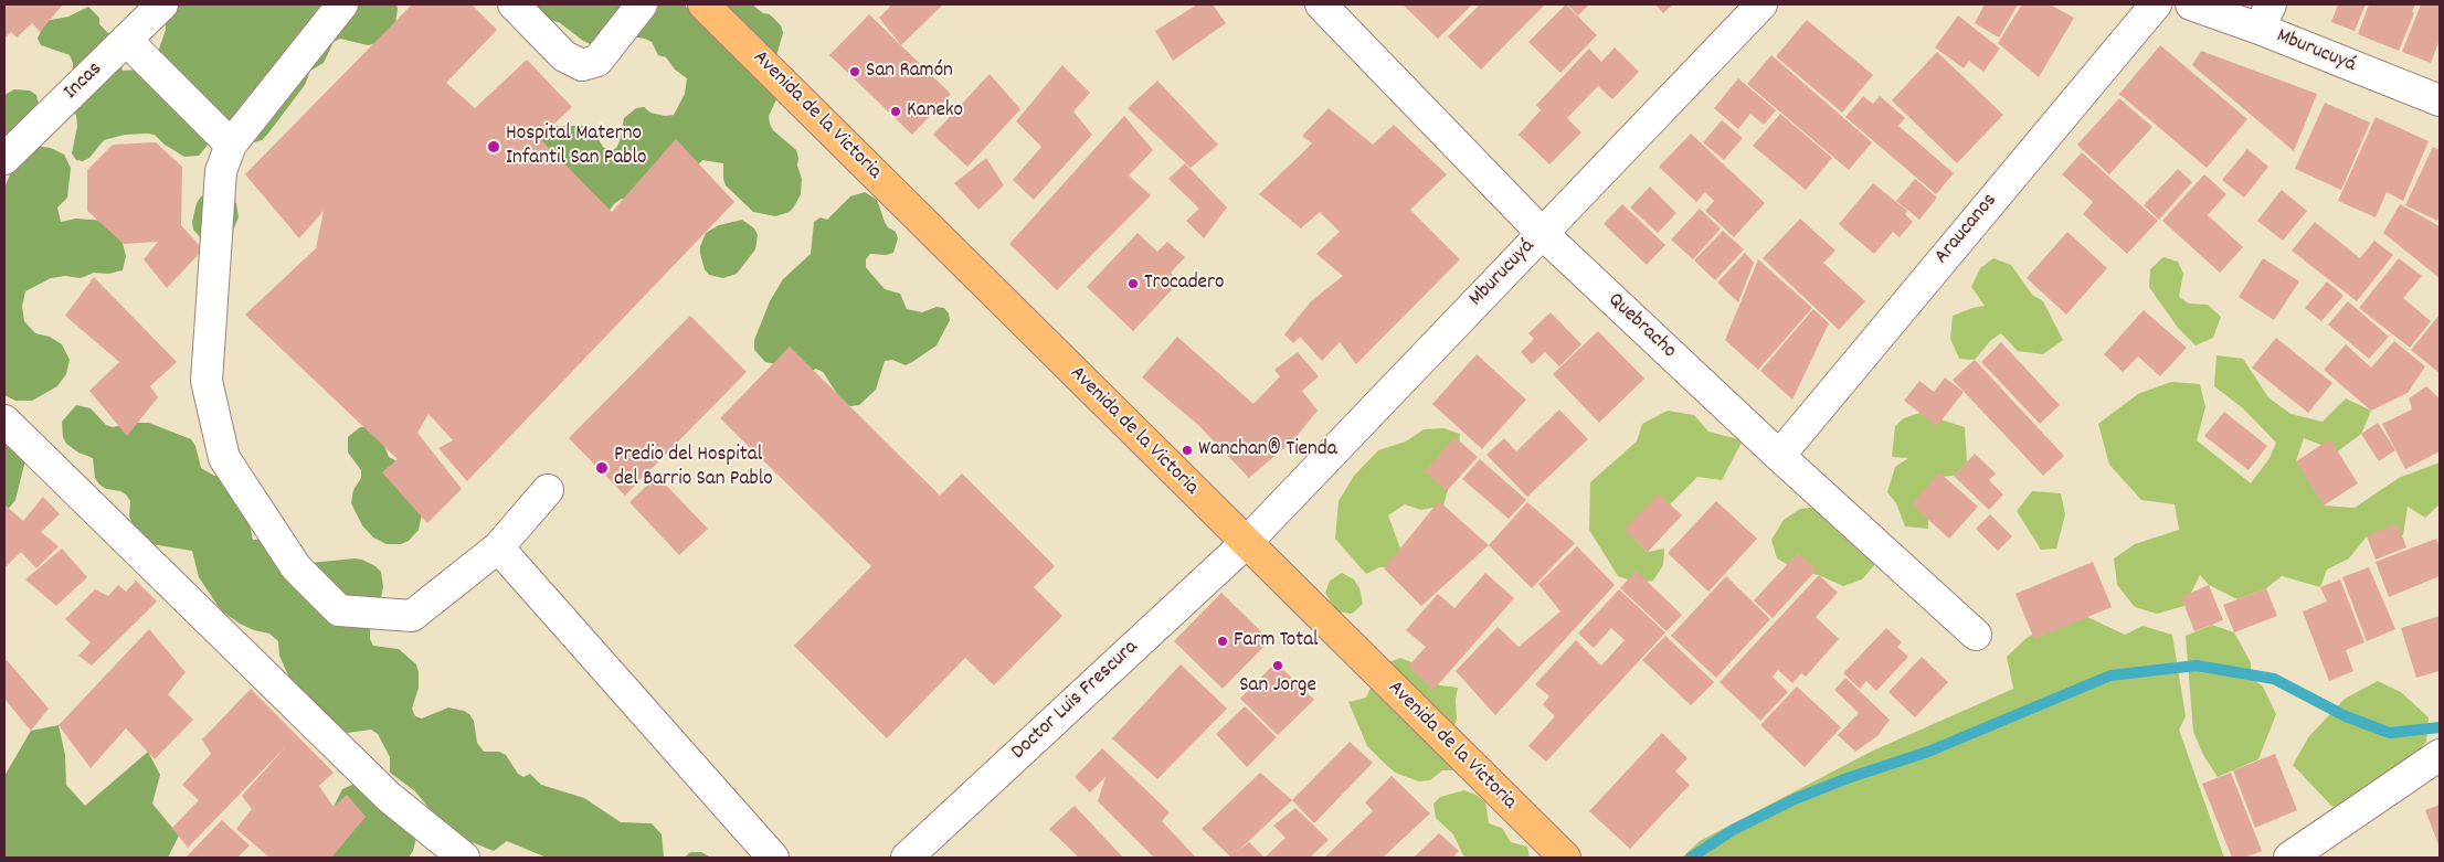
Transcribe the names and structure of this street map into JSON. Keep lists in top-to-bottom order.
{
  "streets": {
    "main road": ["Avenida de la Victoria"],
    "street": [
      "Mburucuyá",
      "Incas",
      "Araucanos",
      "Quebracho",
      "Doctor Luis Frescura"
    ]
  },
  "crossings": [
    ["Mburucuyá", "Avenida de la Victoria"],
    ["Mburucuyá", "Quebracho"],
    ["Mburucuyá", "Doctor Luis Frescura"],
    ["Avenida de la Victoria", "Doctor Luis Frescura"],
    ["Araucanos", "Quebracho"]
  ],
  "places": [
    "San Ramón",
    "Kaneko",
    "Hospital Materno Infantil San Pablo",
    "Trocadero",
    "Wanchan® Tienda",
    "Predio del Hospital del Barrio San Pablo",
    "Farm Total",
    "San Jorge"
  ]
}
